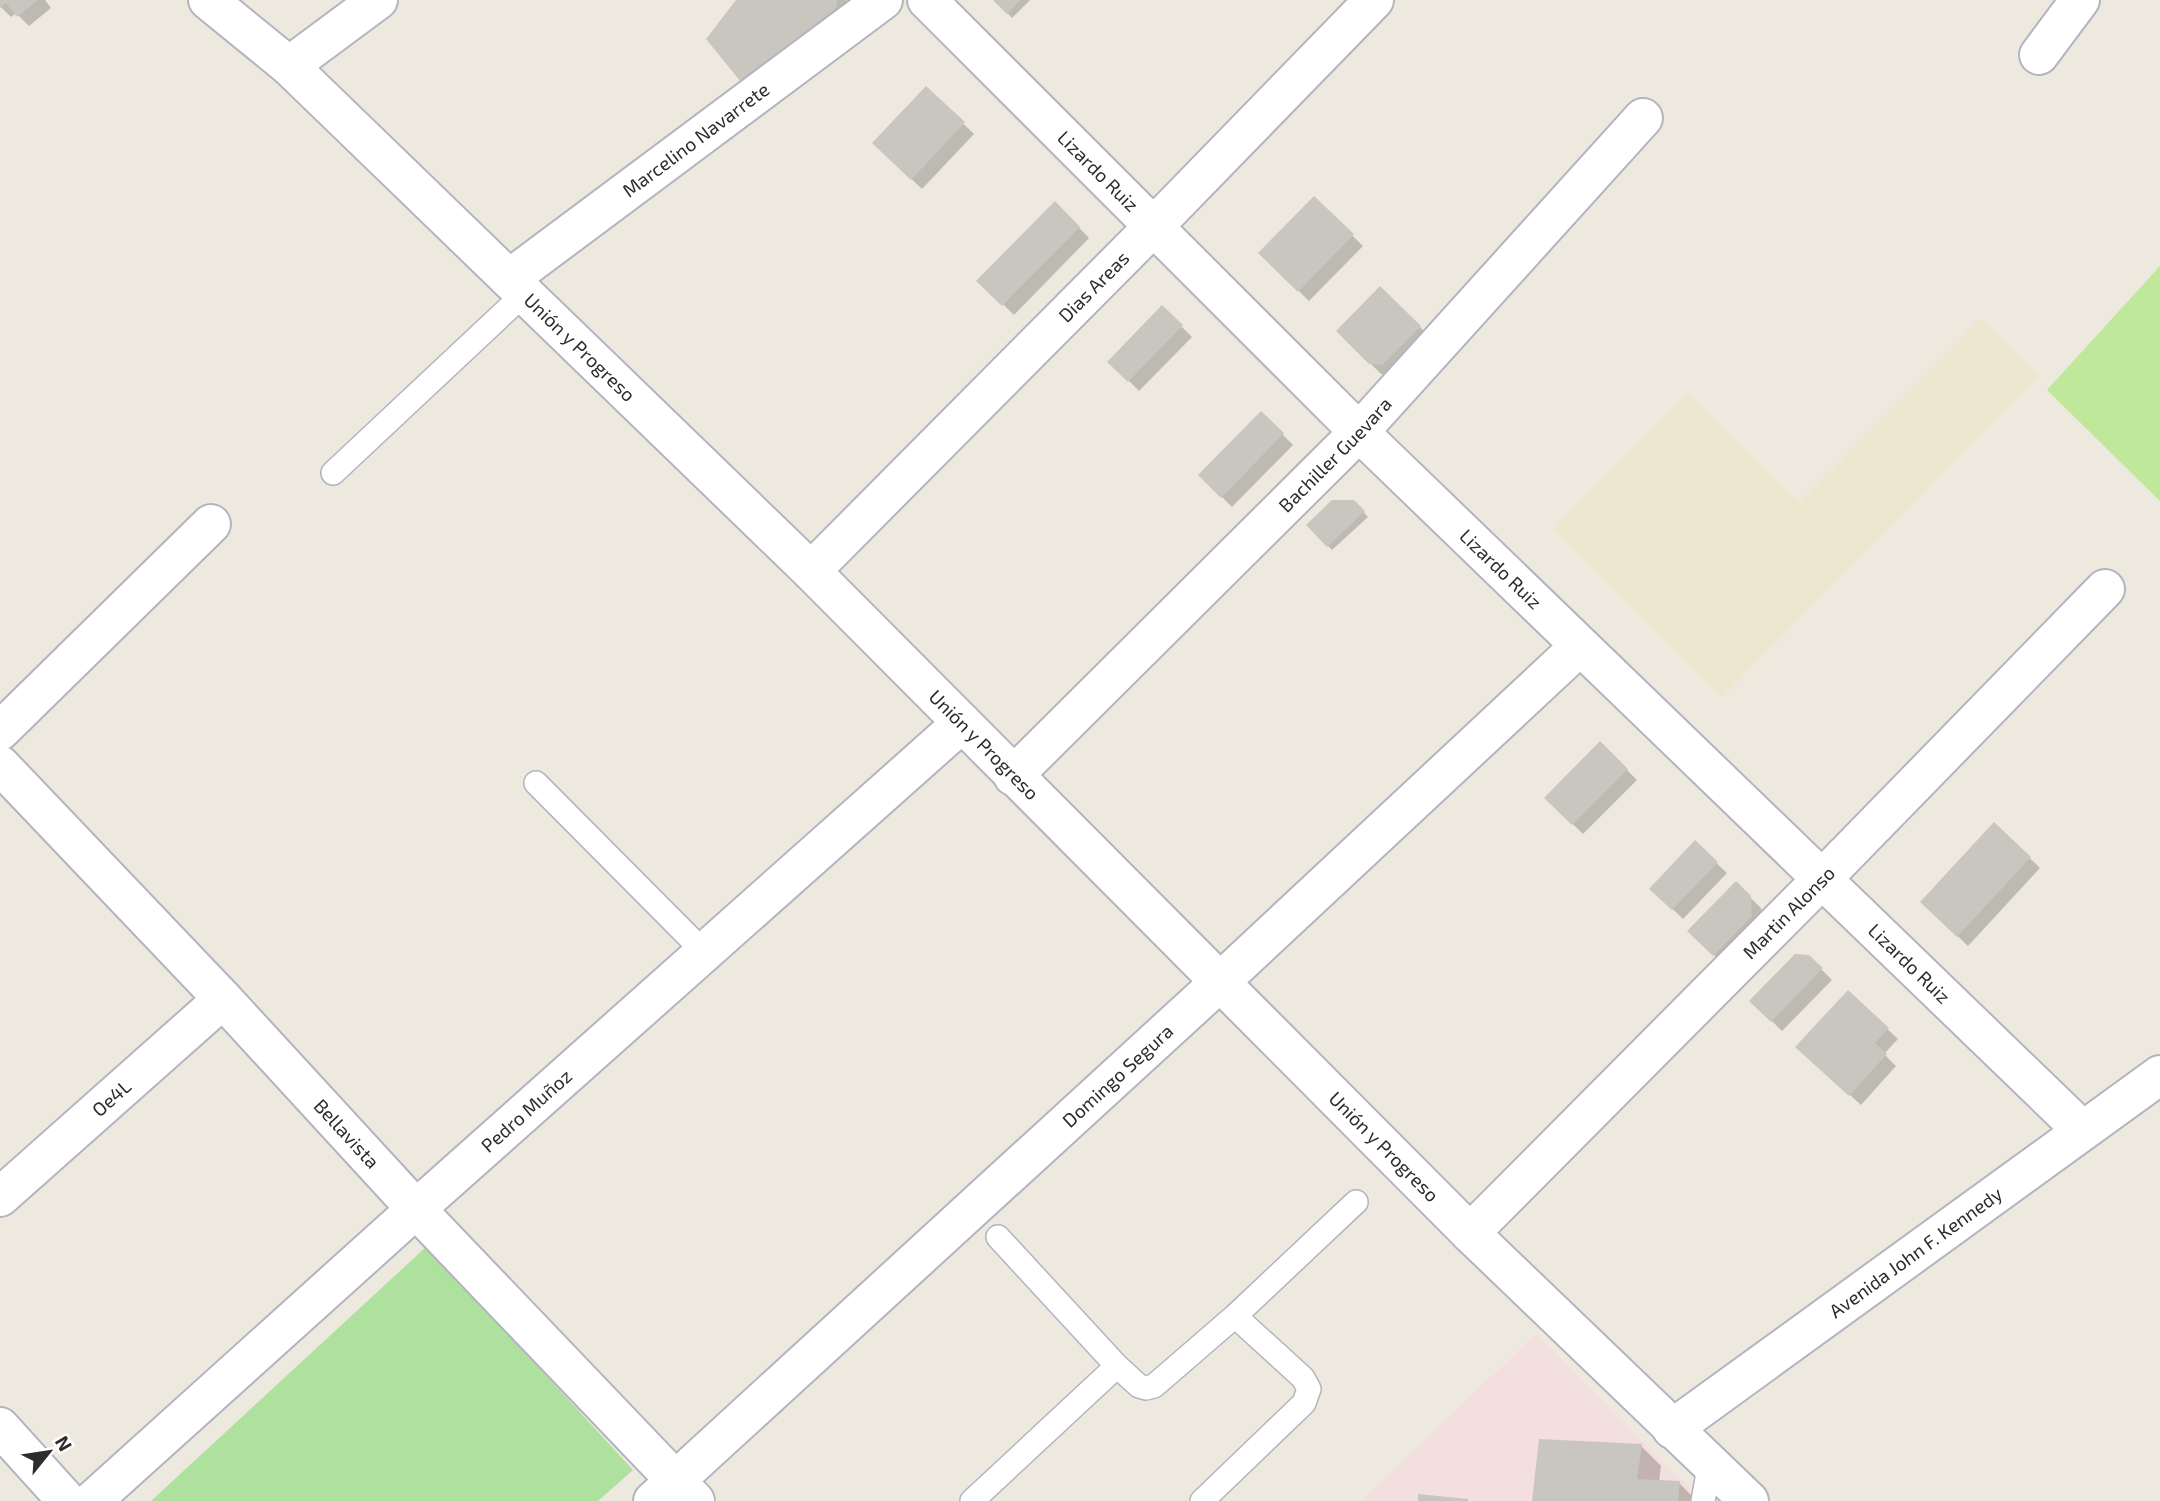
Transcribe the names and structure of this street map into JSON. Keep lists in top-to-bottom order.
{
  "streets": {
    "street": [
      "Marcelino Navarrete",
      "Lizardo Ruiz",
      "Dias Areas",
      "Unión y Progreso",
      "Bachiller Guevara",
      "Martin Alonso",
      "Domingo Segura",
      "Oe4L",
      "Pedro Muñoz",
      "Bellavista",
      "Avenida John F. Kennedy"
    ]
  },
  "crossings": [
    ["Marcelino Navarrete", "Unión y Progreso"],
    ["Lizardo Ruiz", "Dias Areas"],
    ["Lizardo Ruiz", "Bachiller Guevara"],
    ["Lizardo Ruiz", "Martin Alonso"],
    ["Lizardo Ruiz", "Domingo Segura"],
    ["Lizardo Ruiz", "Avenida John F. Kennedy"],
    ["Dias Areas", "Unión y Progreso"],
    ["Unión y Progreso", "Bachiller Guevara"],
    ["Unión y Progreso", "Martin Alonso"],
    ["Unión y Progreso", "Domingo Segura"],
    ["Unión y Progreso", "Pedro Muñoz"],
    ["Unión y Progreso", "Avenida John F. Kennedy"],
    ["Domingo Segura", "Bellavista"],
    ["Oe4L", "Bellavista"],
    ["Pedro Muñoz", "Bellavista"]
  ],
  "north": "top right"
}
